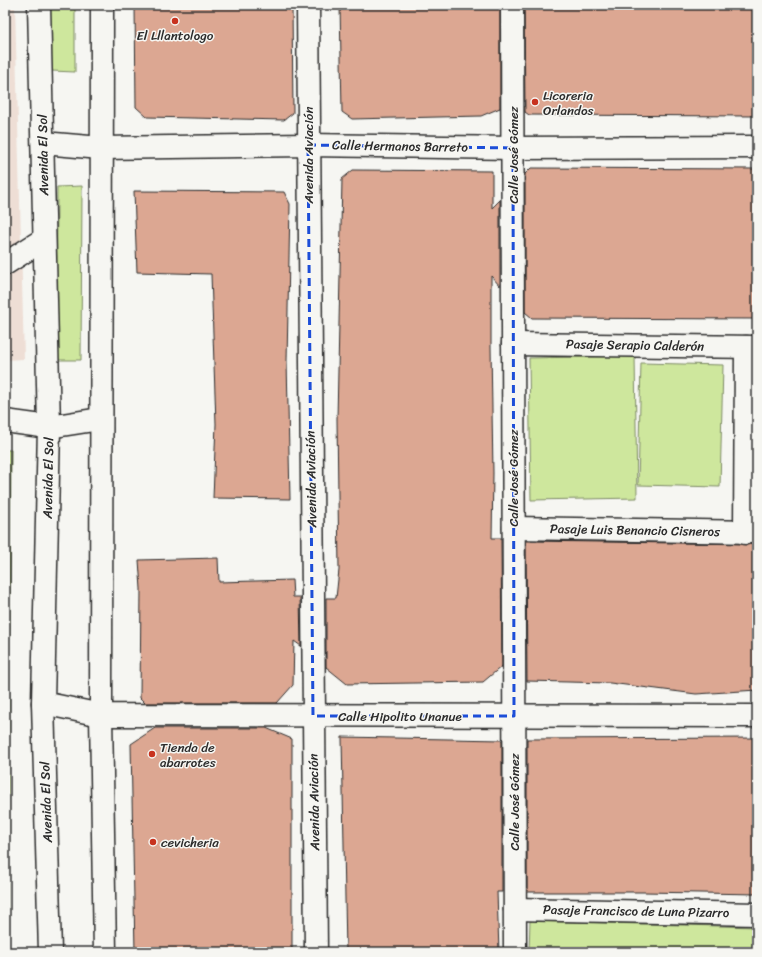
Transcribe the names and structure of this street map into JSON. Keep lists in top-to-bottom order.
{
  "streets": {
    "street": [
      "Calle Hermanos Barreto",
      "Avenida El Sol",
      "Avenida Aviación",
      "Calle José Gómez",
      "Pasaje Serapio Calderón",
      "Pasaje Luis Benancio Cisneros",
      "Calle Hipolito Unanue",
      "Pasaje Francisco de Luna Pizarro"
    ]
  },
  "crossings": [
    ["Calle Hermanos Barreto", "Avenida El Sol"],
    ["Calle Hermanos Barreto", "Avenida Aviación"],
    ["Calle Hermanos Barreto", "Calle José Gómez"],
    ["Avenida El Sol", "Calle Hipolito Unanue"],
    ["Avenida Aviación", "Calle Hipolito Unanue"],
    ["Calle José Gómez", "Pasaje Serapio Calderón"],
    ["Calle José Gómez", "Pasaje Luis Benancio Cisneros"],
    ["Calle José Gómez", "Calle Hipolito Unanue"],
    ["Calle José Gómez", "Pasaje Francisco de Luna Pizarro"]
  ],
  "places": [
    "El Lllantologo",
    "Licoreria Orlandos",
    "Tienda de abarrotes",
    "cevicheria"
  ]
}
